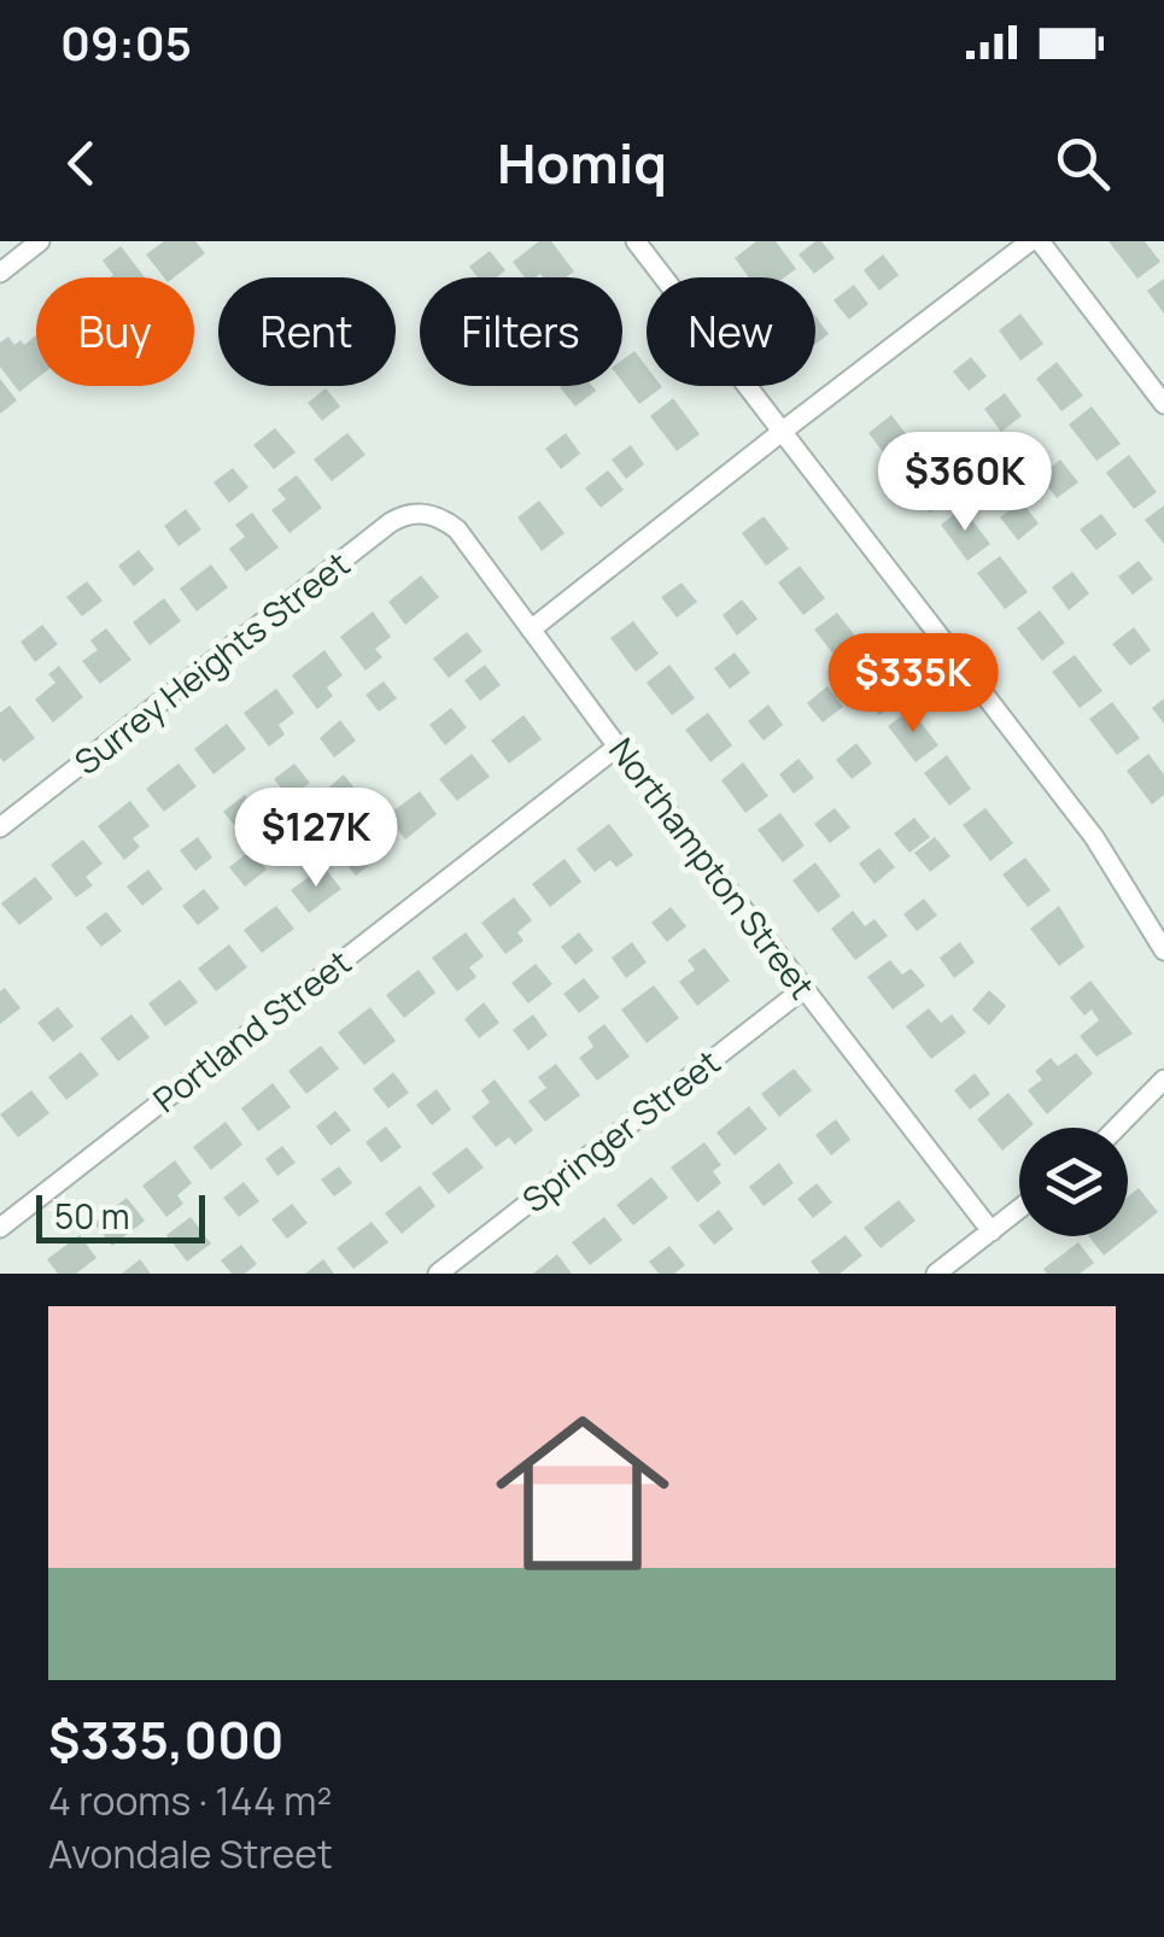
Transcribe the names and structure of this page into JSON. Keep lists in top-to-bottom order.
{
  "streets": {
    "street": [
      "Surrey Heights Street",
      "Northampton Street",
      "Portland Street",
      "Springer Street"
    ]
  },
  "crossings": [
    ["Surrey Heights Street", "Northampton Street"],
    ["Northampton Street", "Portland Street"],
    ["Northampton Street", "Springer Street"]
  ],
  "scale_bar": "50 m",
  "page": {
    "status": "09:05",
    "header": "Homiq",
    "chip": [
      "Buy",
      "Rent",
      "Filters",
      "New"
    ],
    "price": ["$360K", "$335K", "$127K"],
    "scale": "50 m",
    "list": [
      {
        "name": "$335,000",
        "note": "4 rooms · 144 m² · Avondale Street"
      }
    ]
  }
}
